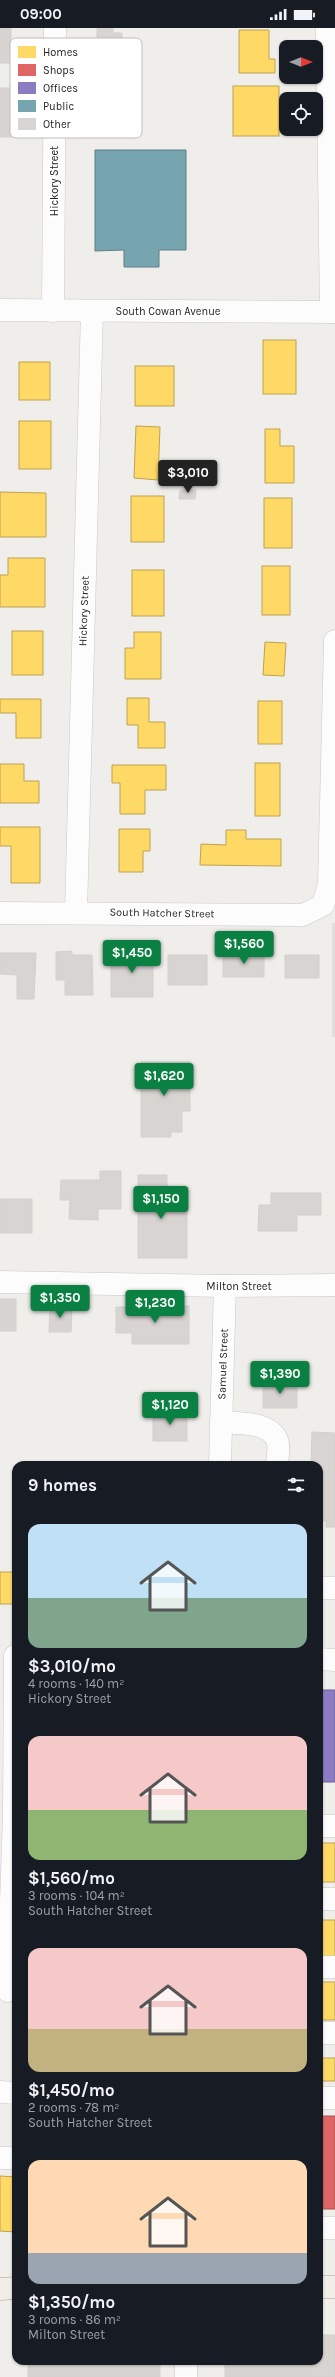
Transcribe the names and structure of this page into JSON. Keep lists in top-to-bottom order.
{
  "streets": {
    "street": [
      "Hickory Street",
      "South Cowan Avenue",
      "South Hatcher Street",
      "Milton Street",
      "Samuel Street"
    ]
  },
  "crossings": [
    ["Hickory Street", "South Cowan Avenue"],
    ["Hickory Street", "South Hatcher Street"],
    ["Milton Street", "Samuel Street"]
  ],
  "legend": [
    "Homes",
    "Shops",
    "Offices",
    "Public",
    "Other"
  ],
  "north": "right",
  "page": {
    "status": "09:00",
    "price": [
      "$3,010",
      "$1,560",
      "$1,450",
      "$1,620",
      "$1,150",
      "$1,350",
      "$1,230",
      "$1,390",
      "$1,120"
    ],
    "heading": "9 homes",
    "list": [
      {
        "name": "$3,010/mo",
        "note": "4 rooms · 140 m² · Hickory Street"
      },
      {
        "name": "$1,560/mo",
        "note": "3 rooms · 104 m² · South Hatcher Street"
      },
      {
        "name": "$1,450/mo",
        "note": "2 rooms · 78 m² · South Hatcher Street"
      },
      {
        "name": "$1,350/mo",
        "note": "3 rooms · 86 m² · Milton Street"
      }
    ]
  }
}
